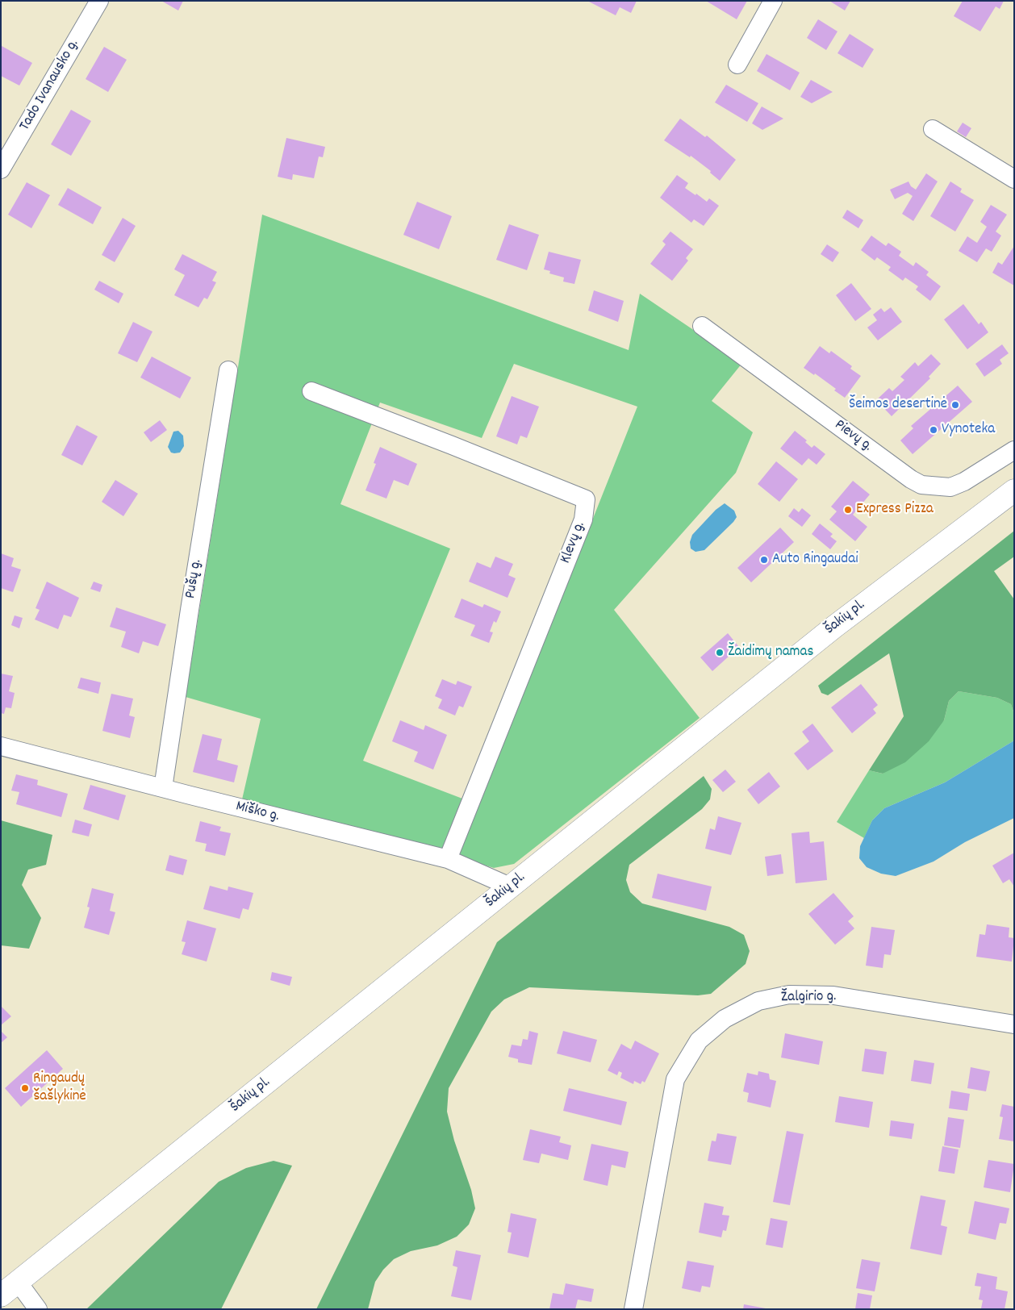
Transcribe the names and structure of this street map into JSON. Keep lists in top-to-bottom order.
{
  "streets": {
    "main road": ["Šakių pl."],
    "street": [
      "Tado Ivanausko g.",
      "Pievų g.",
      "Klevų g.",
      "Pušų g.",
      "Miško g.",
      "Žalgirio g."
    ]
  },
  "crossings": [
    ["Klevų g.", "Miško g."],
    ["Pušų g.", "Miško g."],
    ["Šakių pl.", "Miško g."]
  ],
  "places": [
    "Šeimos desertinė",
    "Vynoteka",
    "Express Pizza",
    "Auto Ringaudai",
    "Žaidimų namas",
    "Ringaudų šašlykinė"
  ]
}
